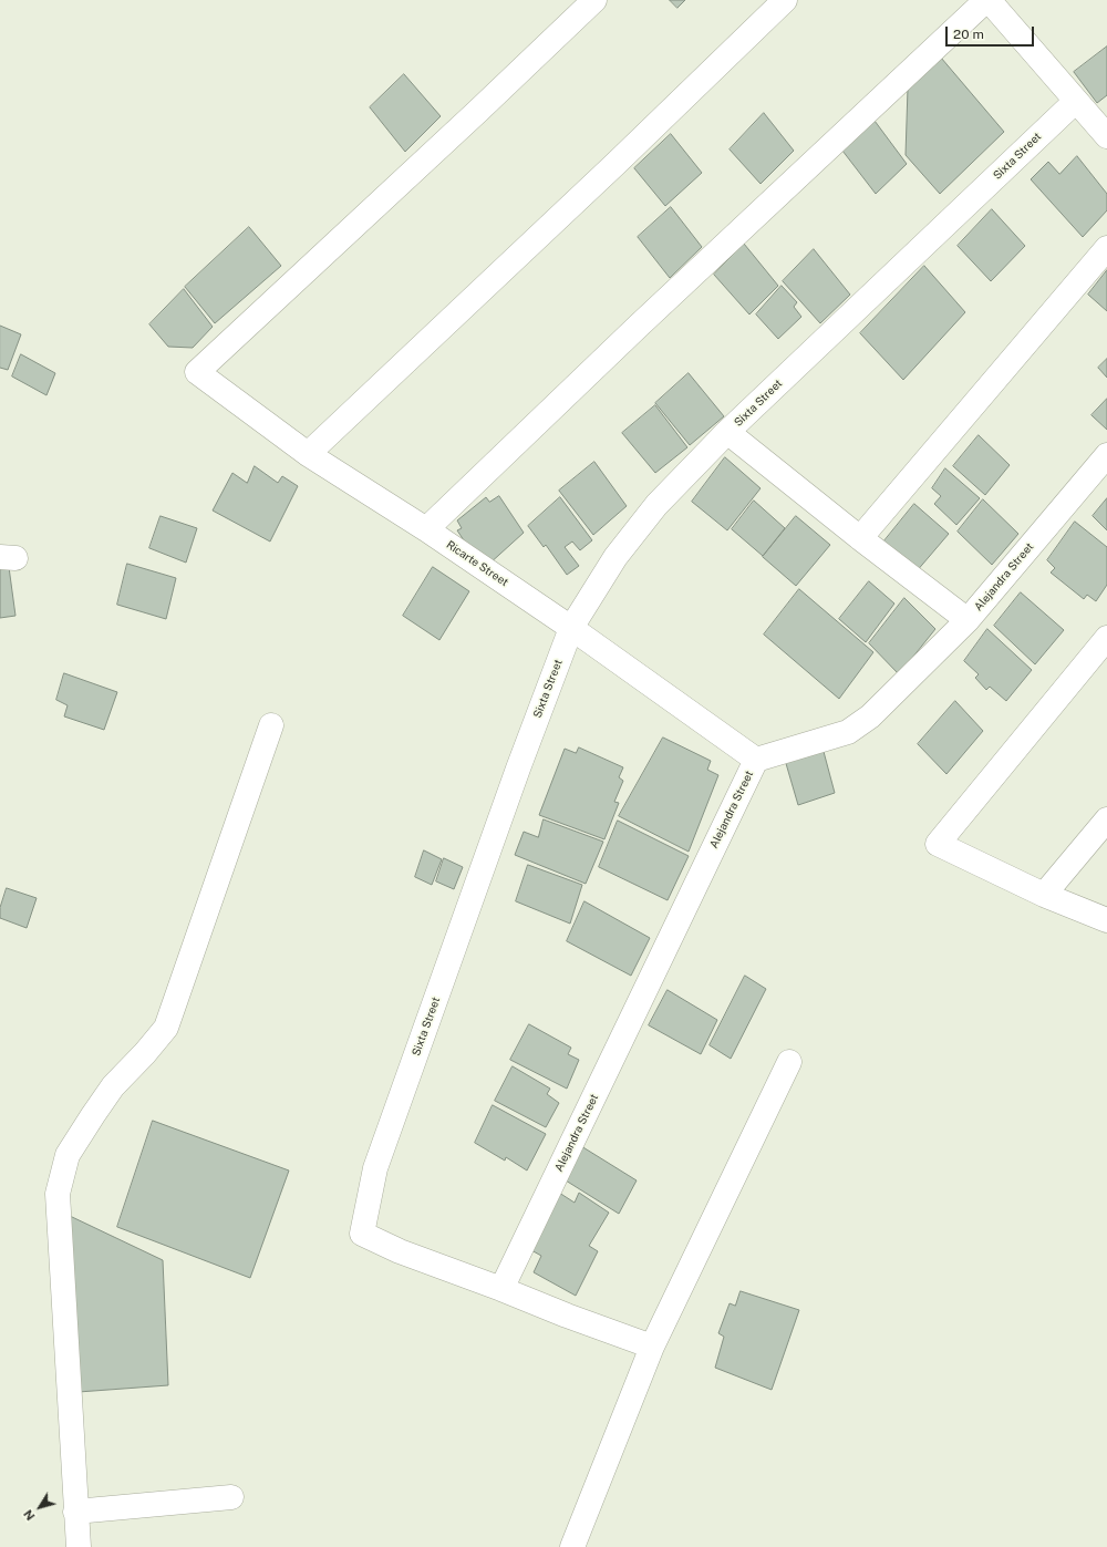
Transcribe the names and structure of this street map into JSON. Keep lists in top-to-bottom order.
{
  "streets": {
    "street": ["Sixta Street", "Ricarte Street", "Alejandra Street"]
  },
  "crossings": [
    ["Sixta Street", "Ricarte Street"],
    ["Sixta Street", "Alejandra Street"],
    ["Ricarte Street", "Alejandra Street"]
  ],
  "scale_bar": "20 m",
  "north": "bottom left"
}
